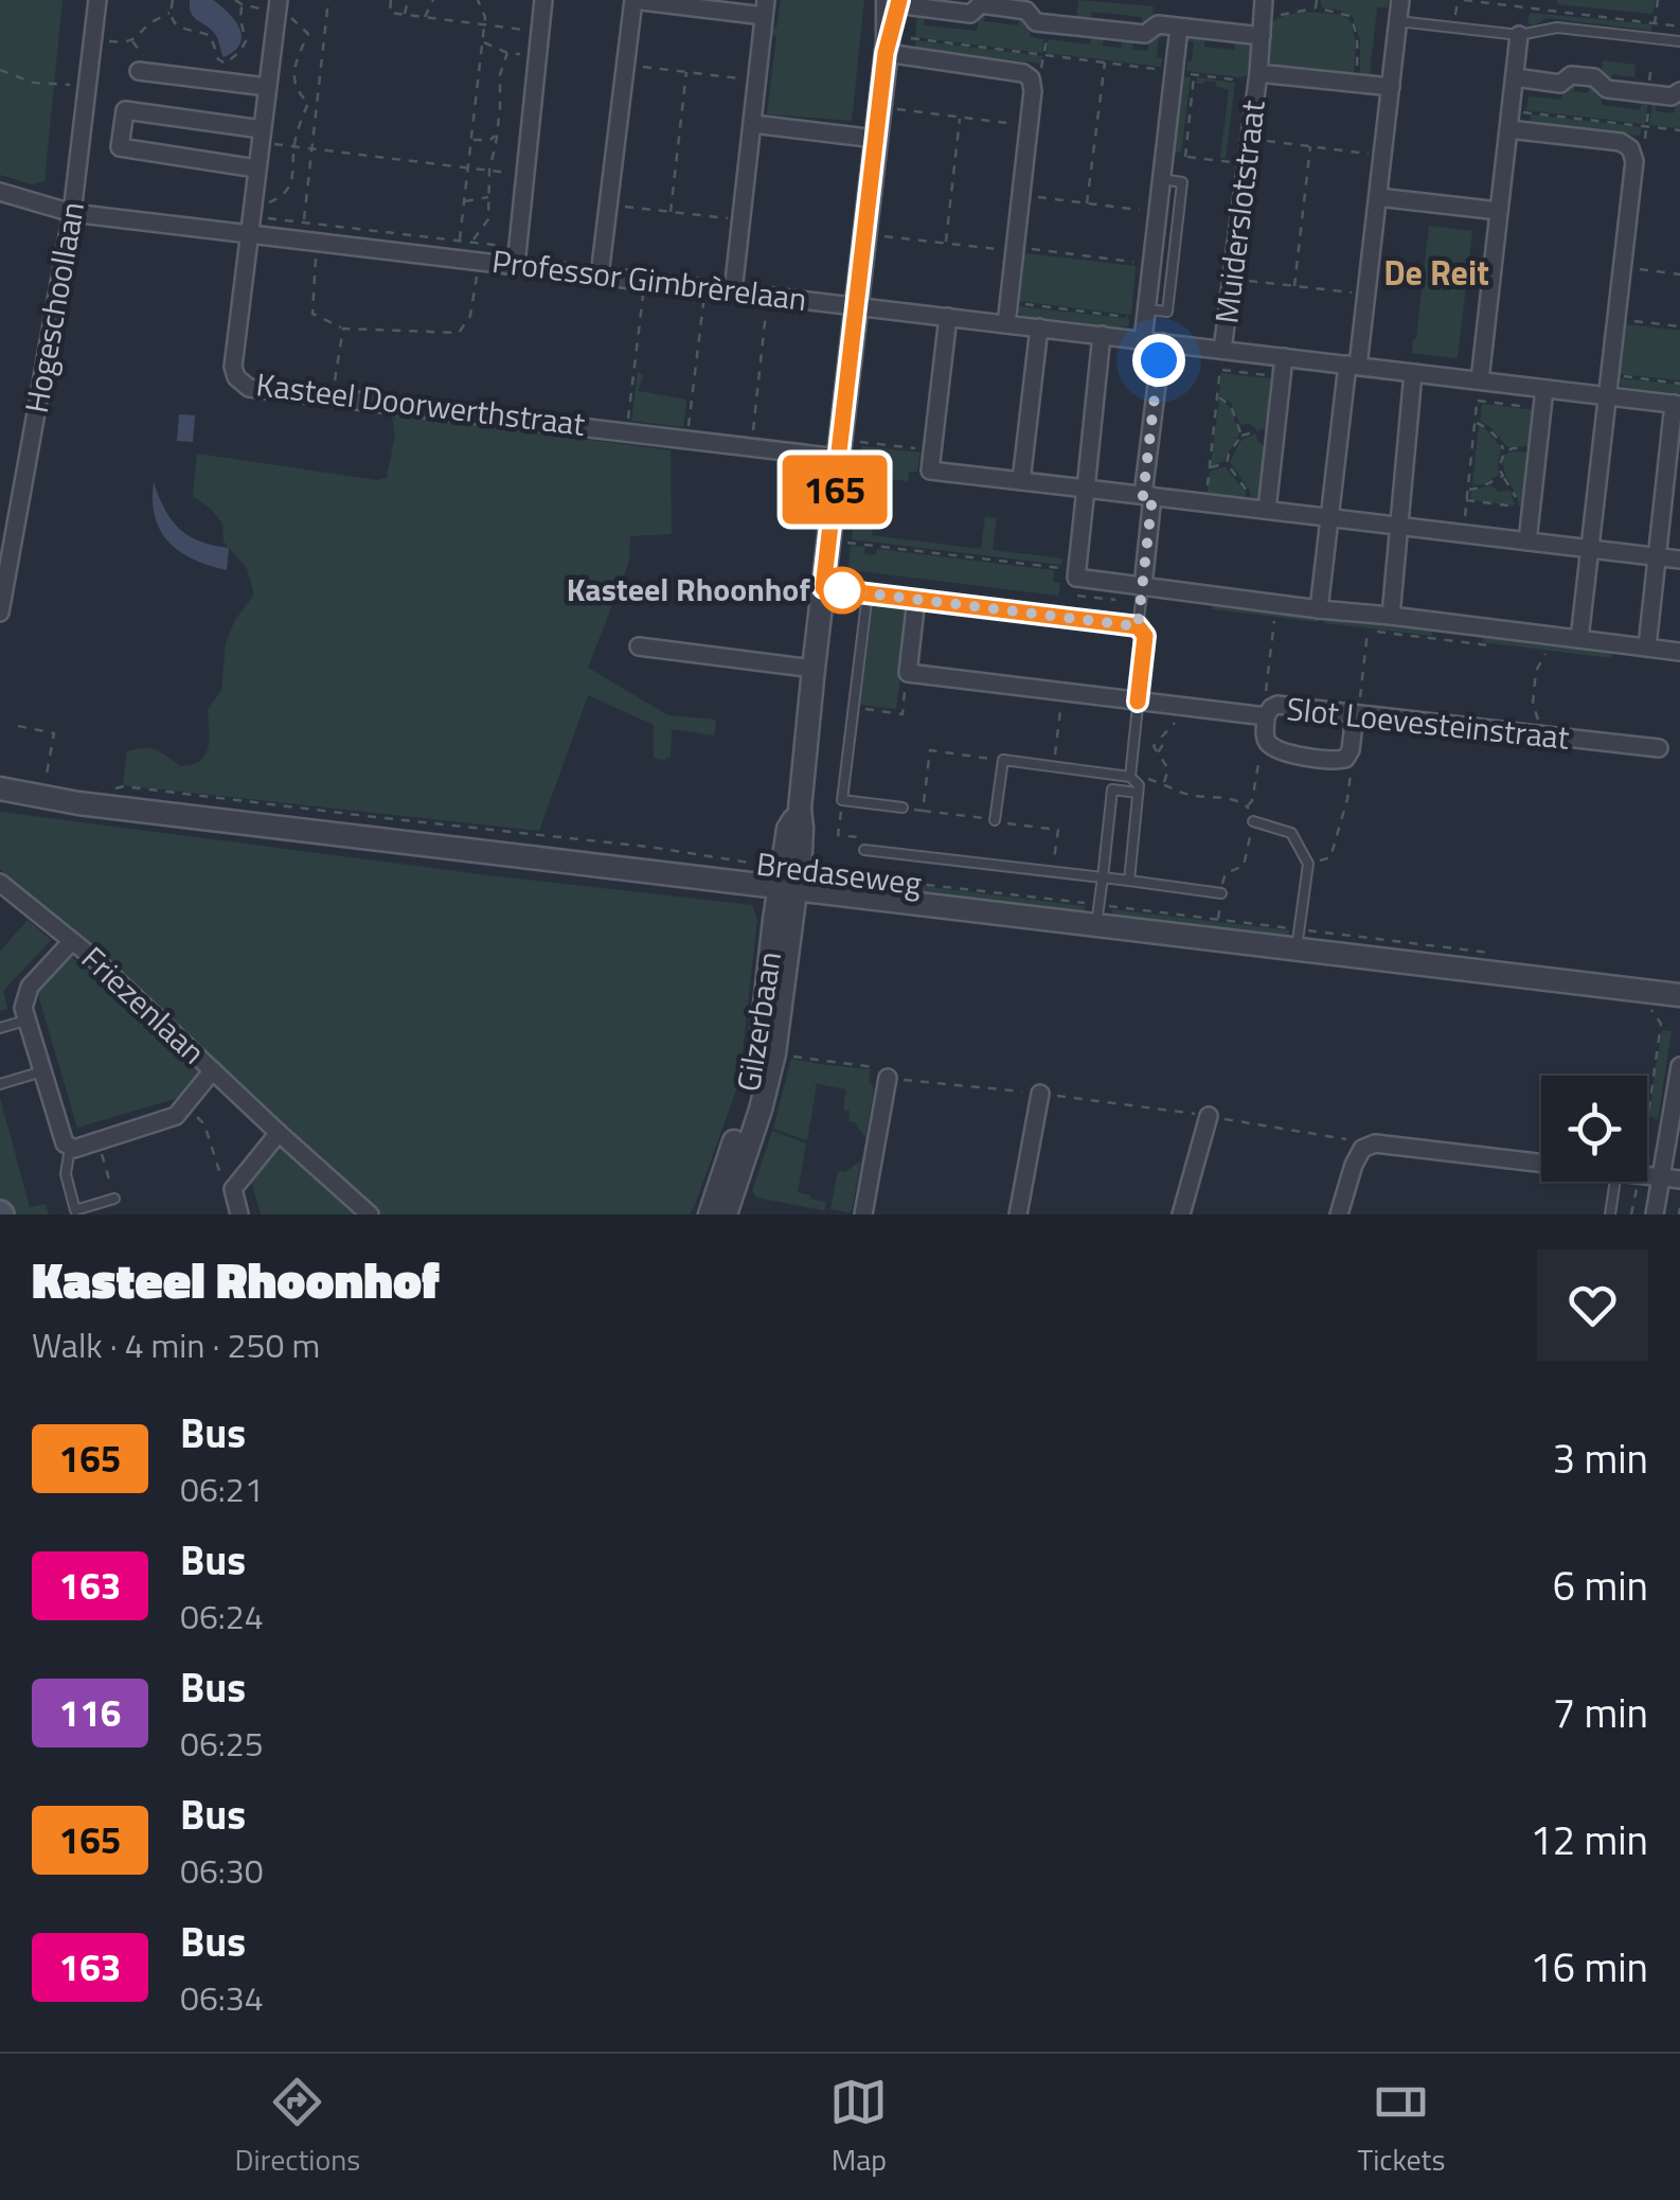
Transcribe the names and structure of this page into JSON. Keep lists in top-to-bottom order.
{
  "streets": {
    "street": [
      "Muiderslotstraat",
      "Professor Gimbrèrelaan",
      "Hogeschoollaan",
      "Kasteel Doorwerthstraat",
      "Slot Loevesteinstraat",
      "Bredaseweg",
      "Friezenlaan",
      "Gilzerbaan"
    ]
  },
  "crossings": [
    ["Muiderslotstraat", "Professor Gimbrèrelaan"],
    ["Professor Gimbrèrelaan", "Hogeschoollaan"],
    ["Professor Gimbrèrelaan", "Kasteel Doorwerthstraat"],
    ["Bredaseweg", "Gilzerbaan"]
  ],
  "districts": ["De Reit"],
  "places": ["Kasteel Rhoonhof"],
  "lines": ["bus line 165"],
  "page": {
    "on_map": "165",
    "heading": ["Kasteel Rhoonhof", "Walk · 4 min · 250 m"],
    "list": [
      {
        "mark": "165",
        "name": "Bus",
        "note": "06:21",
        "value": "3 min"
      },
      {
        "mark": "163",
        "name": "Bus",
        "note": "06:24",
        "value": "6 min"
      },
      {
        "mark": "116",
        "name": "Bus",
        "note": "06:25",
        "value": "7 min"
      },
      {
        "mark": "165",
        "name": "Bus",
        "note": "06:30",
        "value": "12 min"
      },
      {
        "mark": "163",
        "name": "Bus",
        "note": "06:34",
        "value": "16 min"
      }
    ],
    "tabs": ["Directions", "Map", "Tickets"]
  }
}
